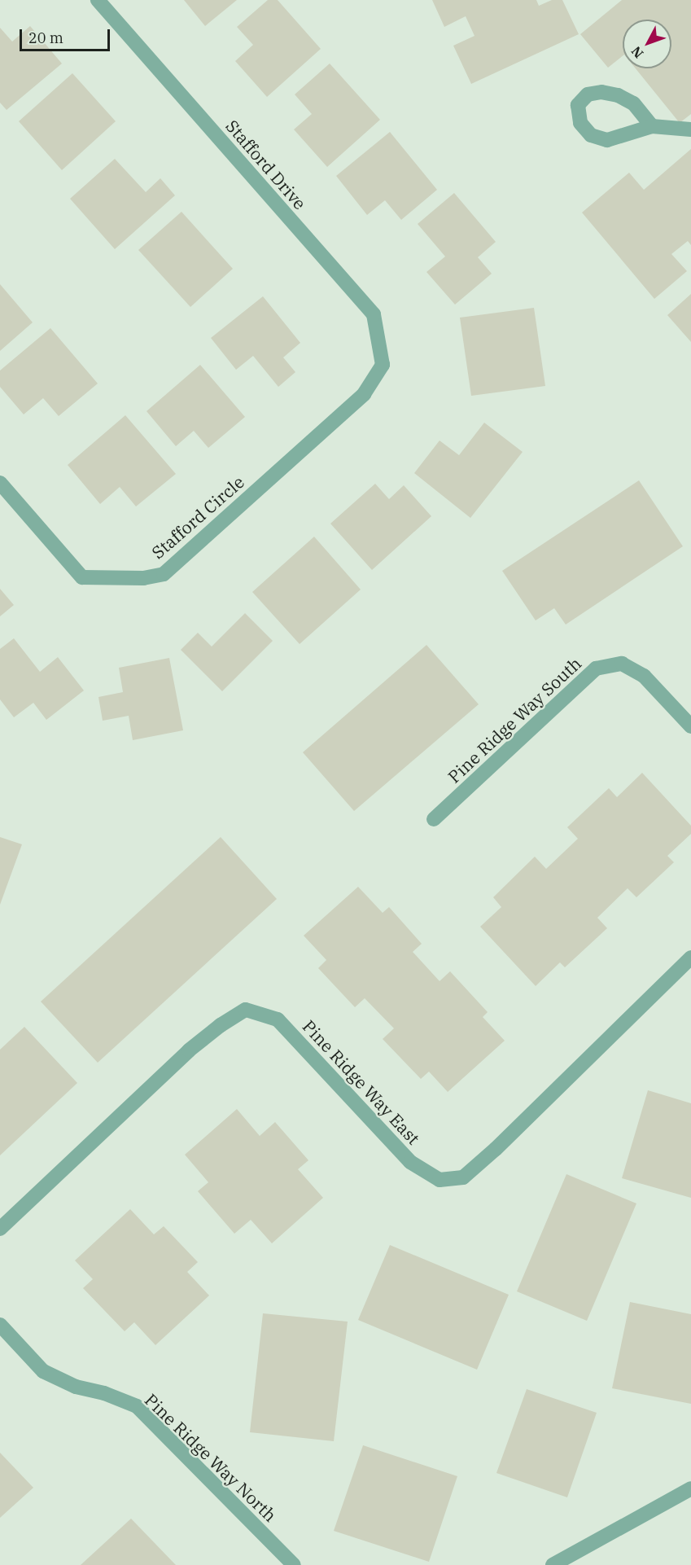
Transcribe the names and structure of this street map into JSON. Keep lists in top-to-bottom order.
{
  "streets": {
    "street": [
      "Stafford Drive",
      "Stafford Circle",
      "Pine Ridge Way South",
      "Pine Ridge Way East",
      "Pine Ridge Way North"
    ]
  },
  "crossings": [
    ["Stafford Drive", "Stafford Circle"]
  ],
  "scale_bar": "20 m",
  "north": "bottom left"
}
